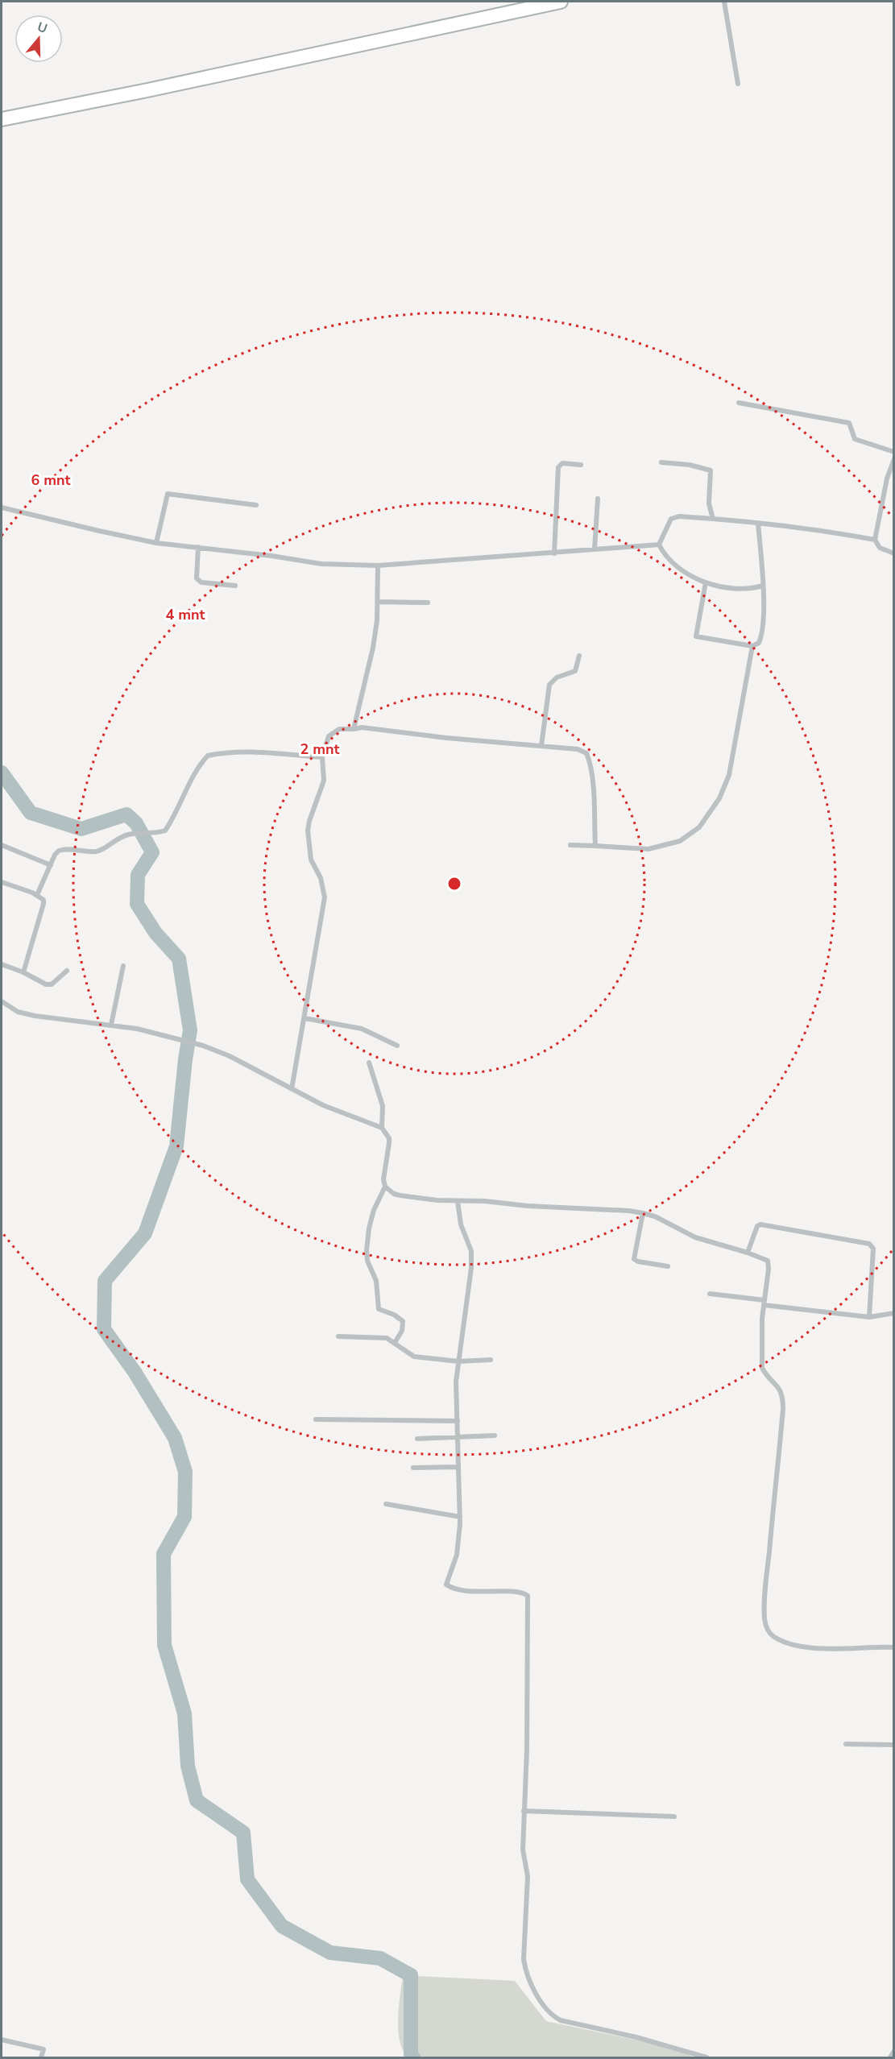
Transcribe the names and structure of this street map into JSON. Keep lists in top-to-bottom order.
{
  "north": "top",
  "rings": ["6 mnt", "4 mnt", "2 mnt"]
}
